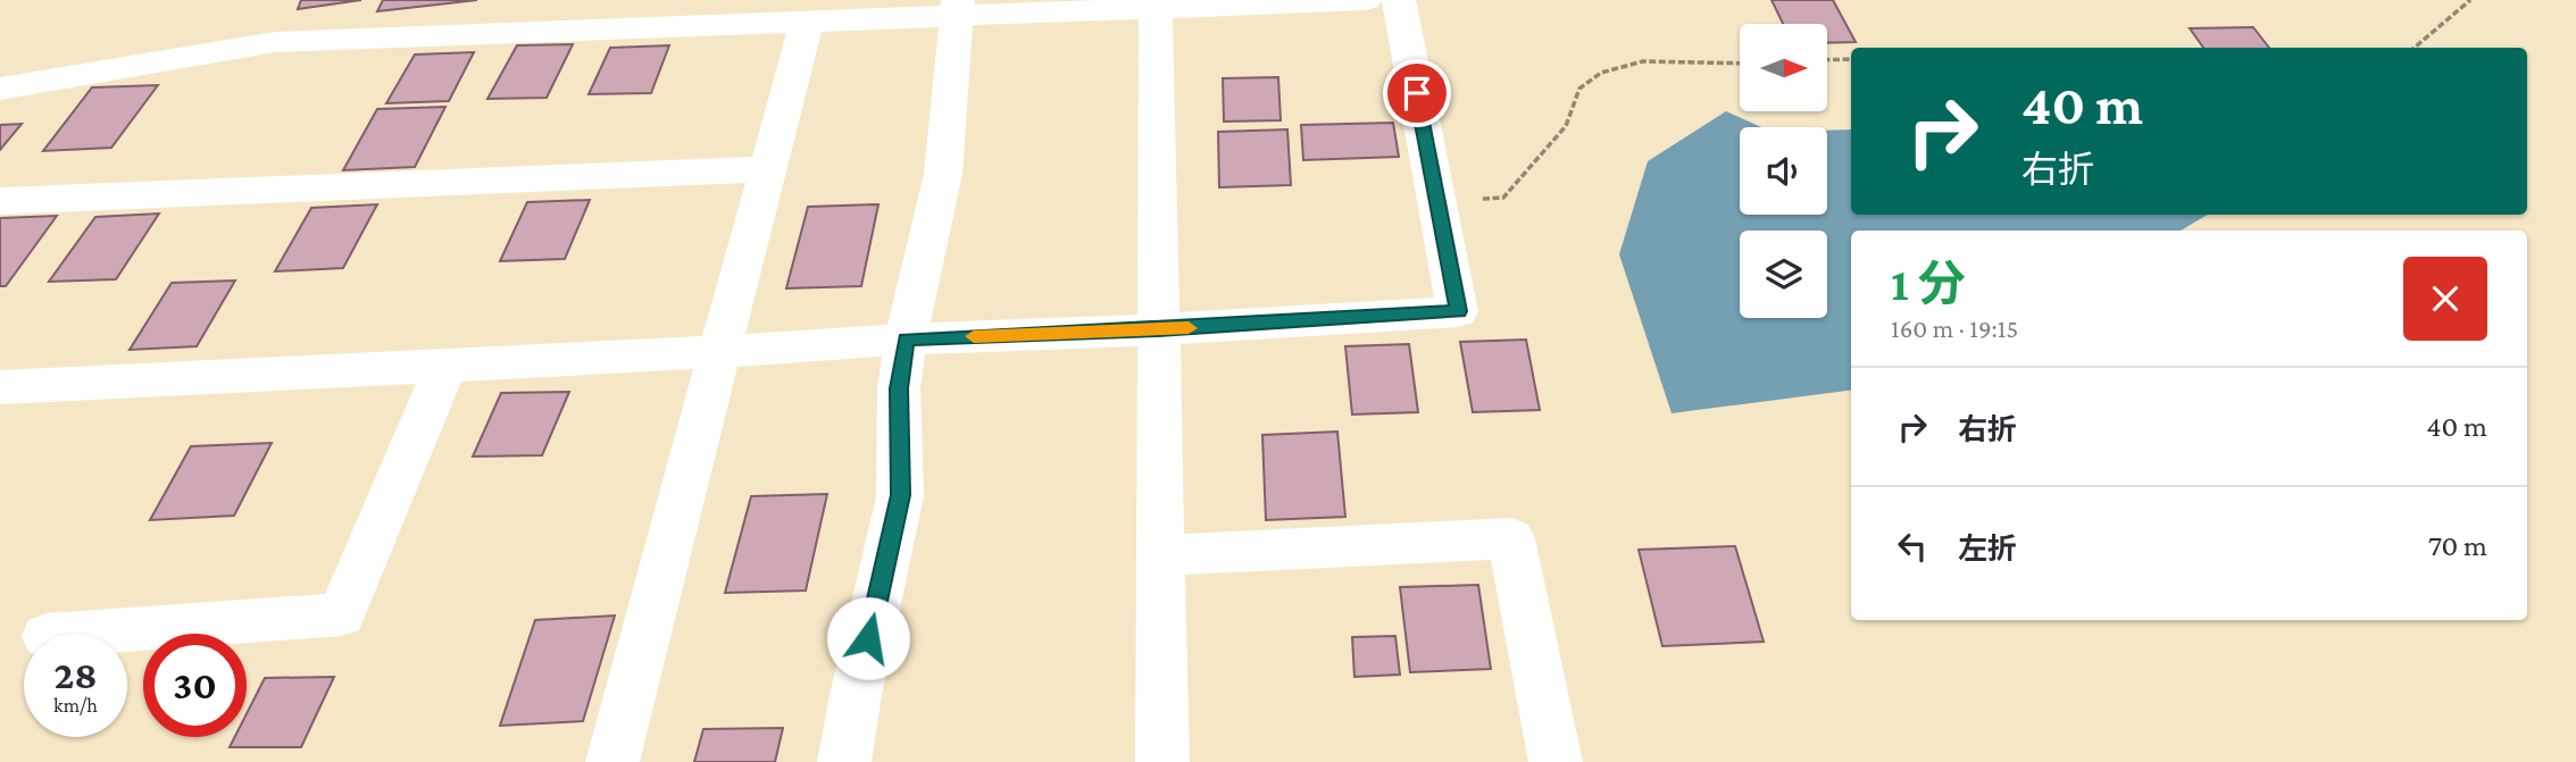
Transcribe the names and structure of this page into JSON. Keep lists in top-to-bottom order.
{
  "north": "right",
  "page": {
    "turn": ["40 m", "右折"],
    "heading": ["1 分", "160 m · 19:15"],
    "list": [
      {
        "name": "右折",
        "value": "40 m"
      },
      {
        "name": "左折",
        "value": "70 m"
      }
    ],
    "speed": "28 km/h",
    "limit": "30"
  }
}
